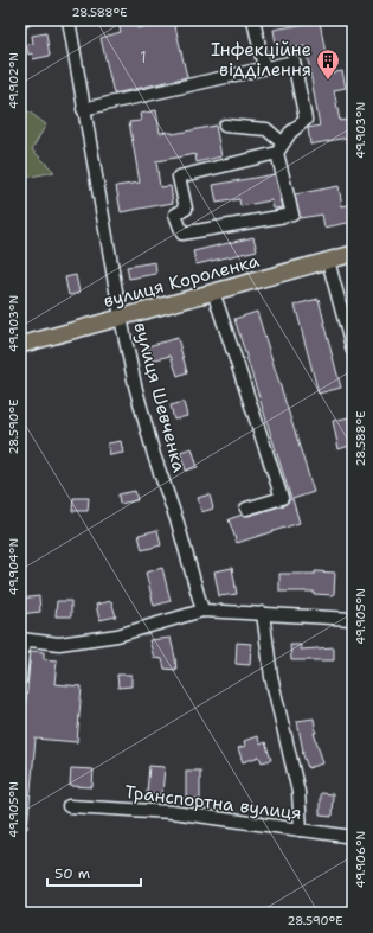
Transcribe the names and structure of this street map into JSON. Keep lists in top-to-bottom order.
{
  "streets": {
    "main road": ["вулиця Короленка"],
    "street": ["вулиця Шевченка", "Транспортна вулиця"]
  },
  "crossings": [
    ["вулиця Короленка", "вулиця Шевченка"]
  ],
  "places": {
    "building": ["Інфекційне відділення"]
  },
  "house_numbers": ["1"],
  "scale_bar": "50 m",
  "coordinates": [
    "28.588°E",
    "49.902°N",
    "49.903°N",
    "28.590°E",
    "49.904°N",
    "49.905°N",
    "49.906°N"
  ]
}
